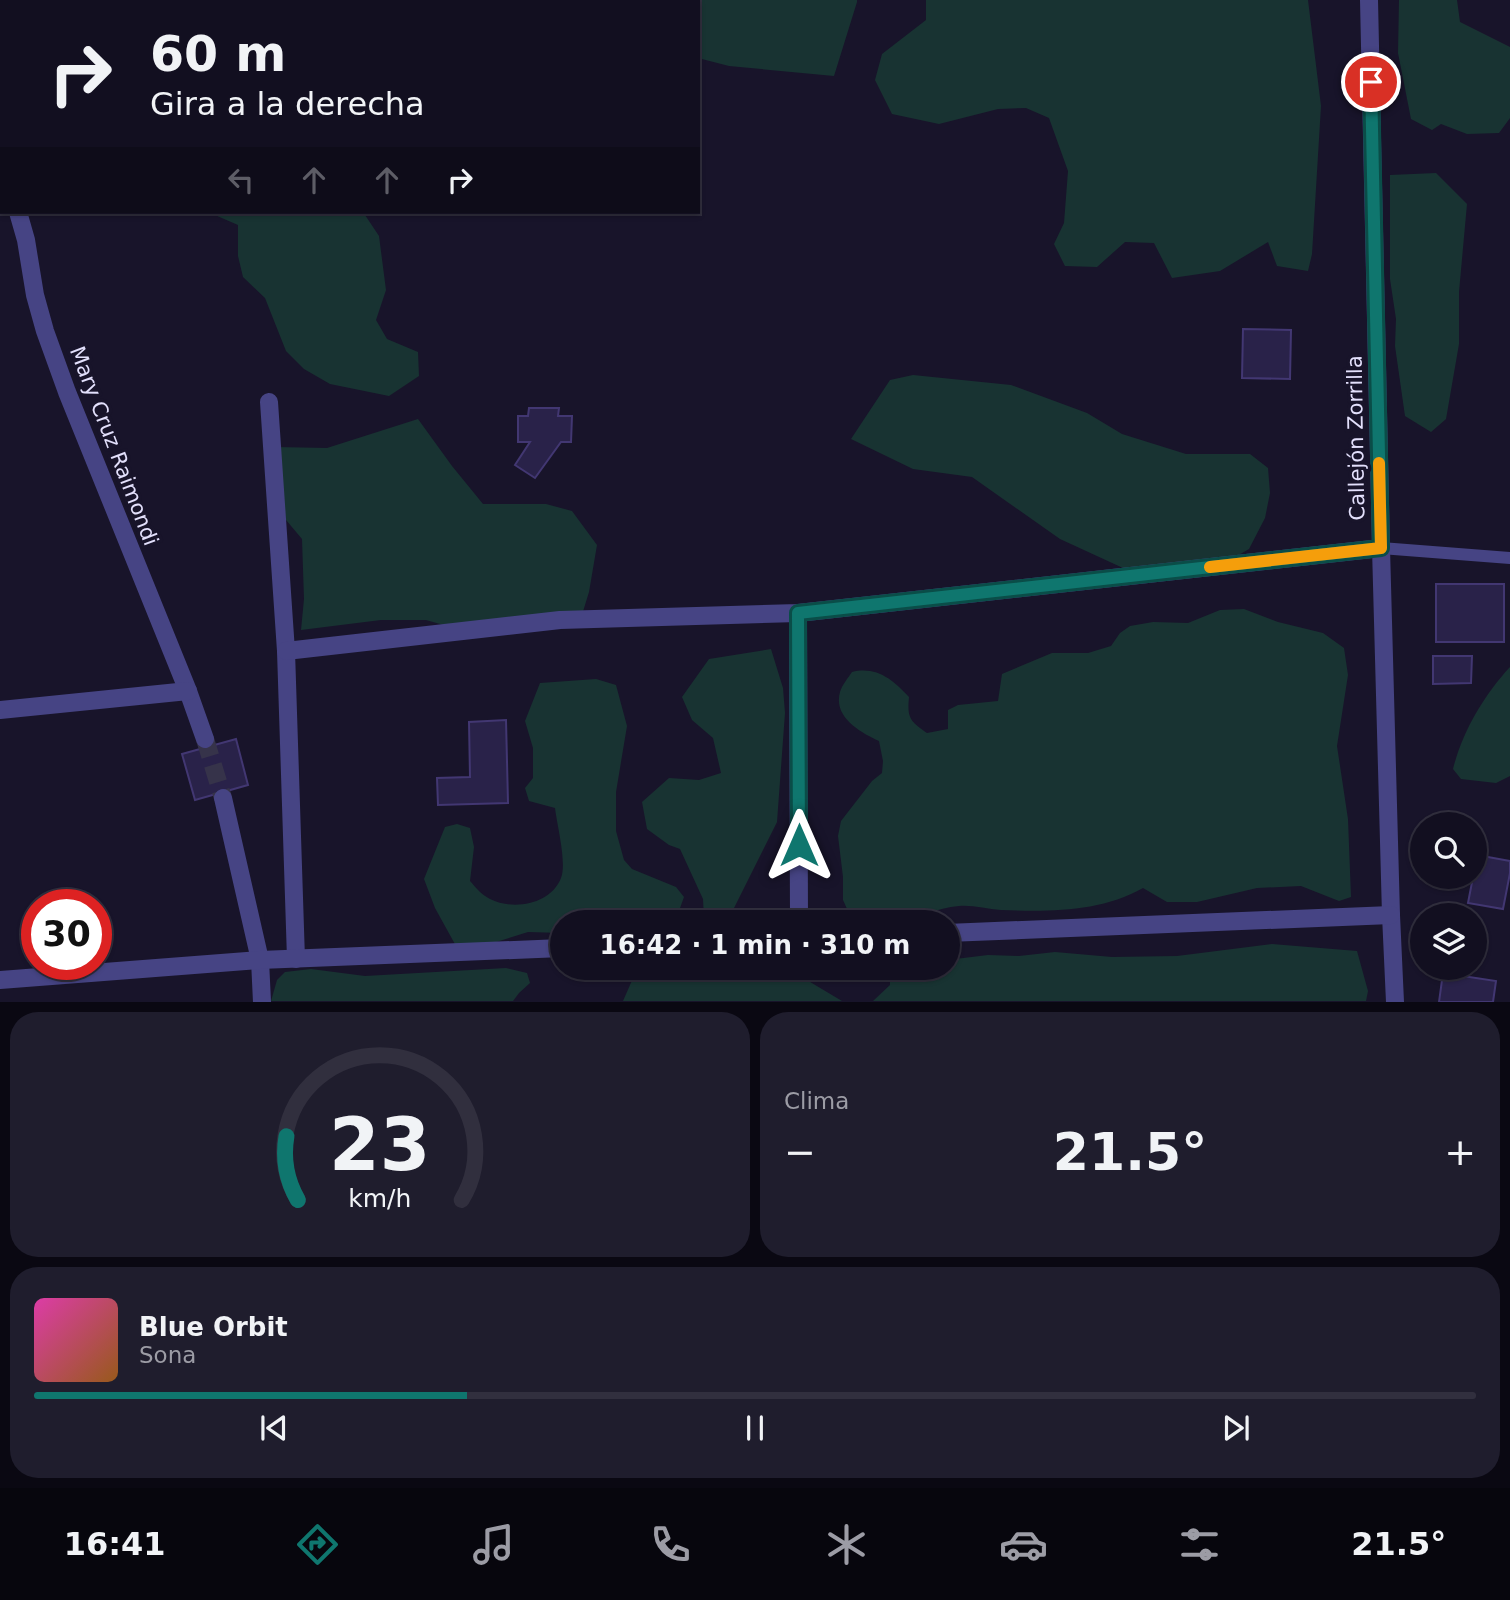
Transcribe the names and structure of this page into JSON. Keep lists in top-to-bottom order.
{
  "streets": {
    "street": ["Callejón Zorrilla", "Mary Cruz Raimondi"]
  },
  "page": {
    "turn": ["60 m", "Gira a la derecha"],
    "limit": "30",
    "trip": "16:42 · 1 min · 310 m",
    "tile": "Clima",
    "heat": ["−", "21.5°", "+"],
    "song": ["Blue Orbit", "Sona"],
    "tabs": ["16:41", "21.5°"],
    "gauge": ["23", "km/h"]
  }
}
